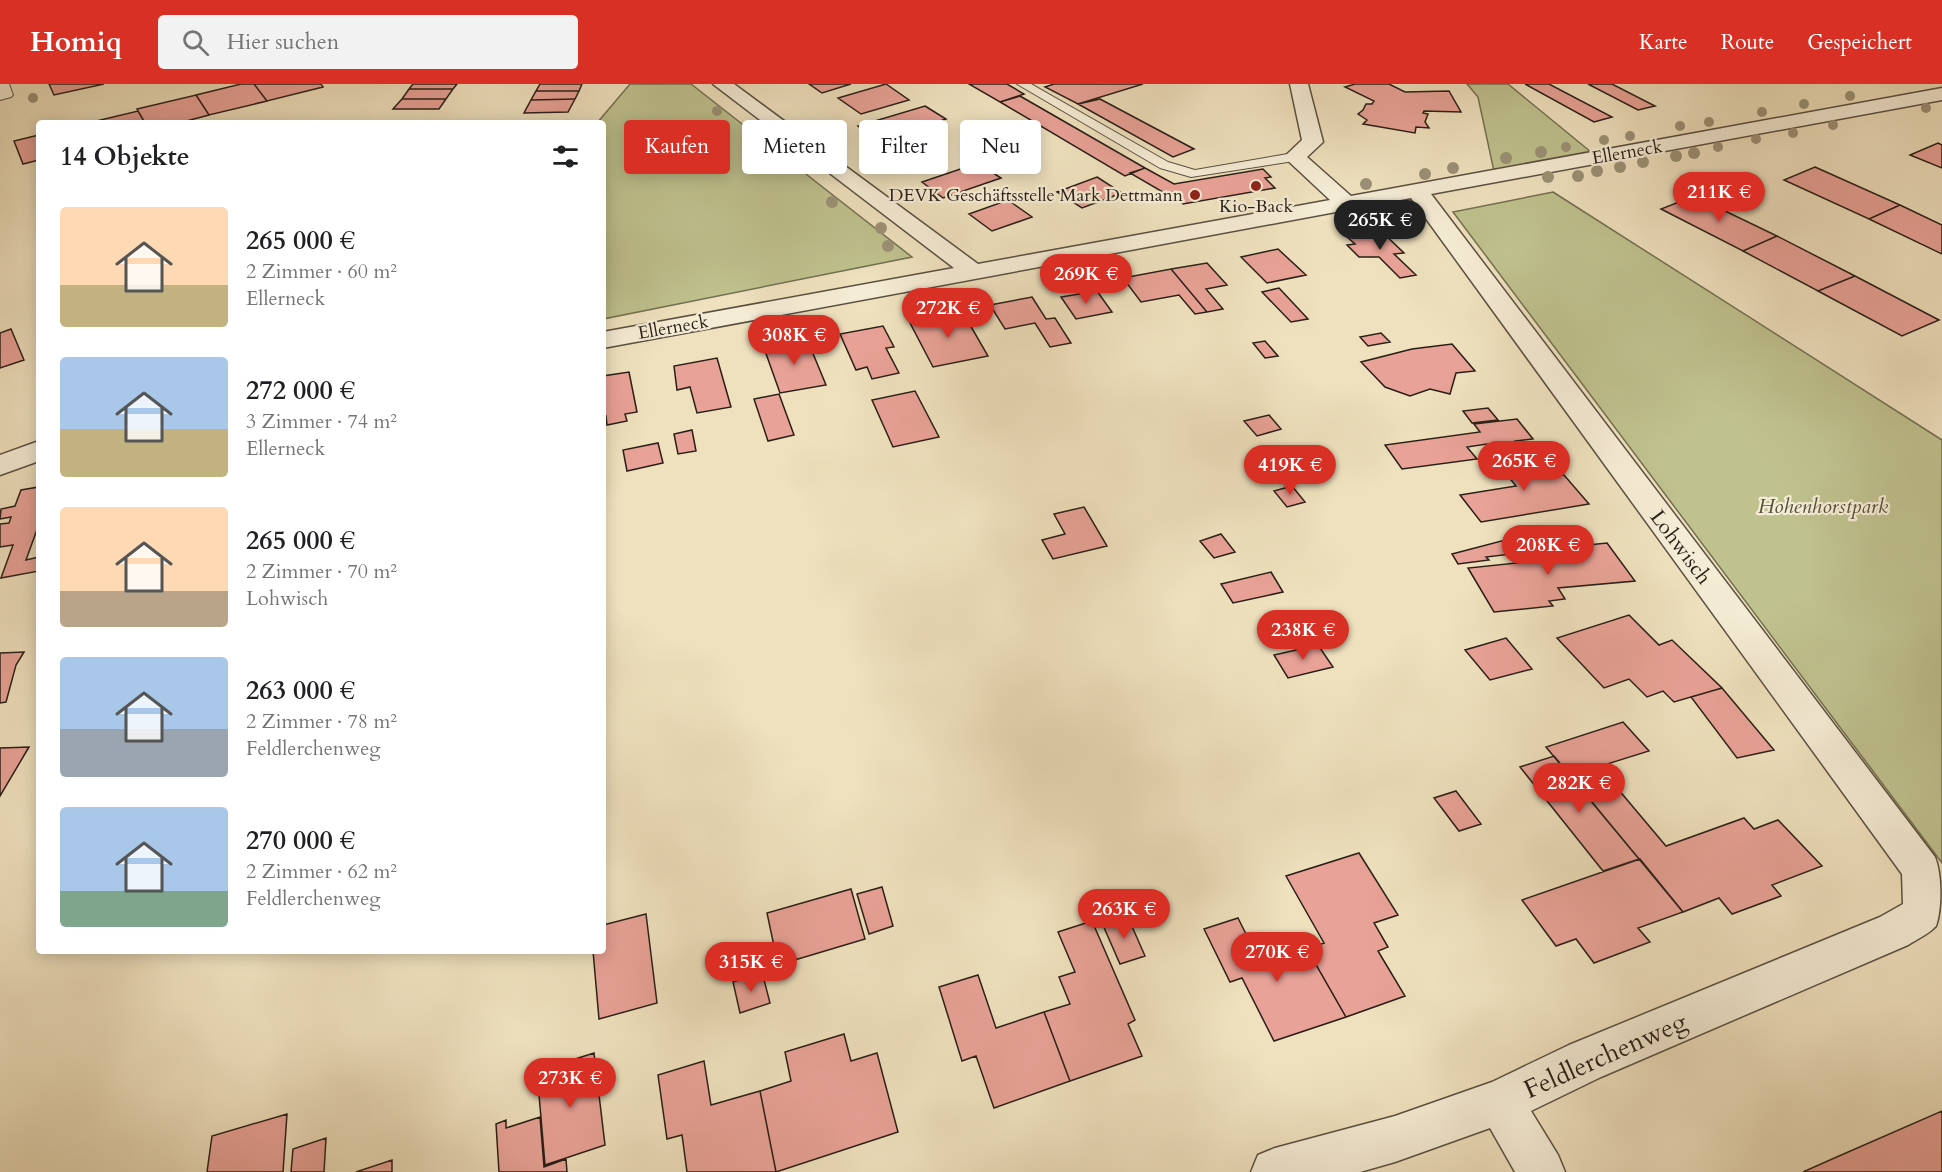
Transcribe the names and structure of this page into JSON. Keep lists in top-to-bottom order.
{
  "streets": {
    "street": ["Ellerneck", "Lohwisch", "Feldlerchenweg"]
  },
  "crossings": [
    ["Ellerneck", "Lohwisch"],
    ["Lohwisch", "Feldlerchenweg"]
  ],
  "parks": ["Hohenhorstpark"],
  "places": ["Kio-Back", "DEVK Geschäftsstelle Mark Dettmann"],
  "page": {
    "header": "Homiq",
    "search": "Hier suchen",
    "nav": ["Karte", "Route", "Gespeichert"],
    "chip": [
      "Kaufen",
      "Mieten",
      "Filter",
      "Neu"
    ],
    "heading": "14 Objekte",
    "price": [
      "211K €",
      "265K €",
      "269K €",
      "272K €",
      "308K €",
      "265K €",
      "419K €",
      "208K €",
      "238K €",
      "282K €",
      "263K €",
      "270K €",
      "315K €",
      "273K €"
    ],
    "list": [
      {
        "name": "265 000 €",
        "note": "2 Zimmer · 60 m² · Ellerneck"
      },
      {
        "name": "272 000 €",
        "note": "3 Zimmer · 74 m² · Ellerneck"
      },
      {
        "name": "265 000 €",
        "note": "2 Zimmer · 70 m² · Lohwisch"
      },
      {
        "name": "263 000 €",
        "note": "2 Zimmer · 78 m² · Feldlerchenweg"
      },
      {
        "name": "270 000 €",
        "note": "2 Zimmer · 62 m² · Feldlerchenweg"
      }
    ]
  }
}
